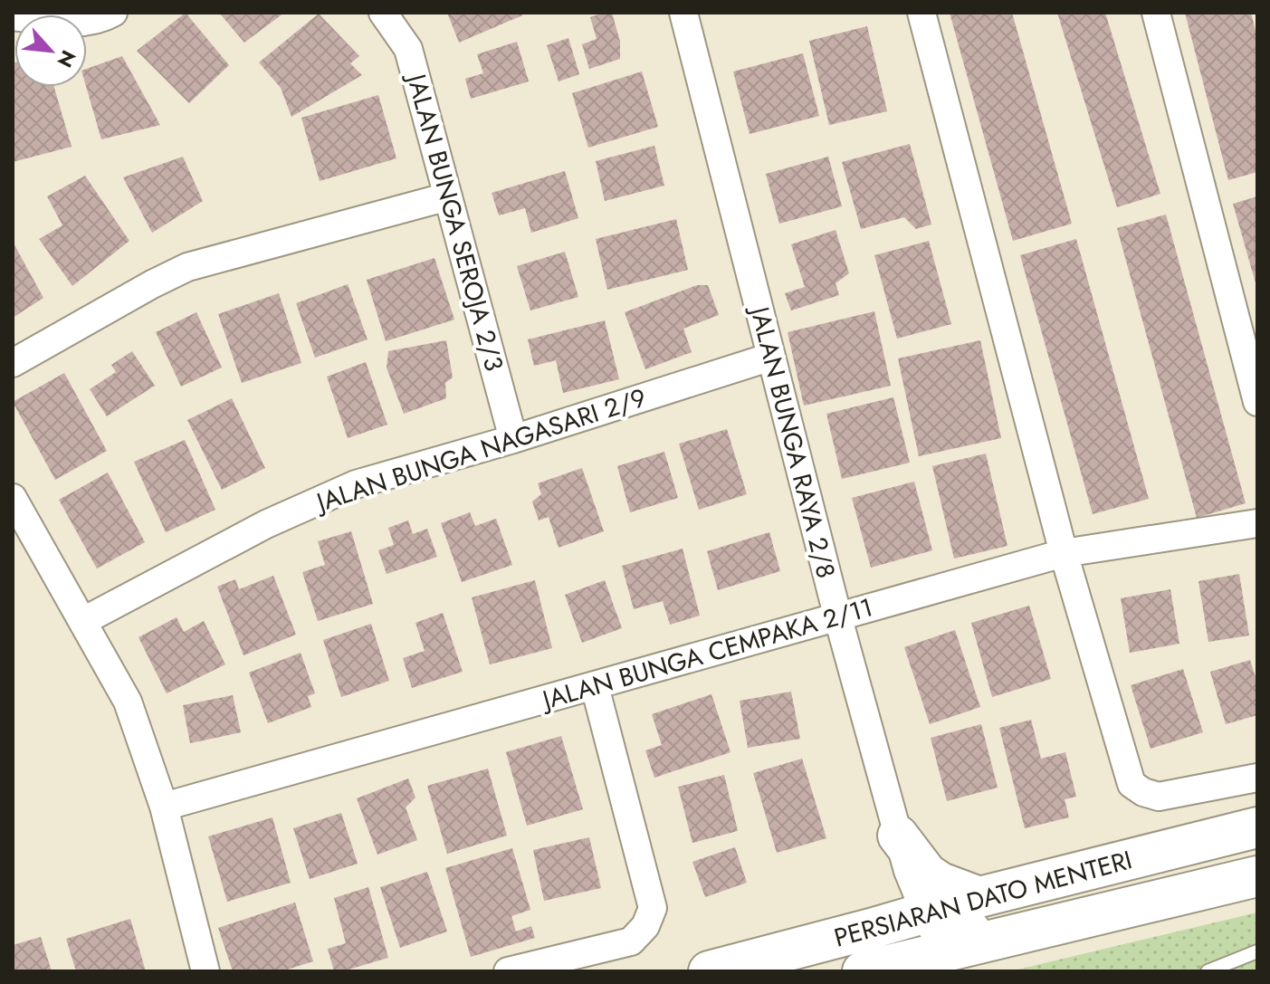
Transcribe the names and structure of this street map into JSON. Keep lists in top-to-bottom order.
{
  "streets": {
    "main road": ["PERSIARAN DATO MENTERI"],
    "street": [
      "JALAN BUNGA SEROJA 2/3",
      "JALAN BUNGA RAYA 2/8",
      "JALAN BUNGA NAGASARI 2/9",
      "JALAN BUNGA CEMPAKA 2/11"
    ]
  },
  "crossings": [
    ["JALAN BUNGA SEROJA 2/3", "JALAN BUNGA NAGASARI 2/9"],
    ["JALAN BUNGA RAYA 2/8", "JALAN BUNGA NAGASARI 2/9"],
    ["JALAN BUNGA RAYA 2/8", "JALAN BUNGA CEMPAKA 2/11"],
    ["JALAN BUNGA RAYA 2/8", "PERSIARAN DATO MENTERI"]
  ],
  "north": "bottom right"
}
